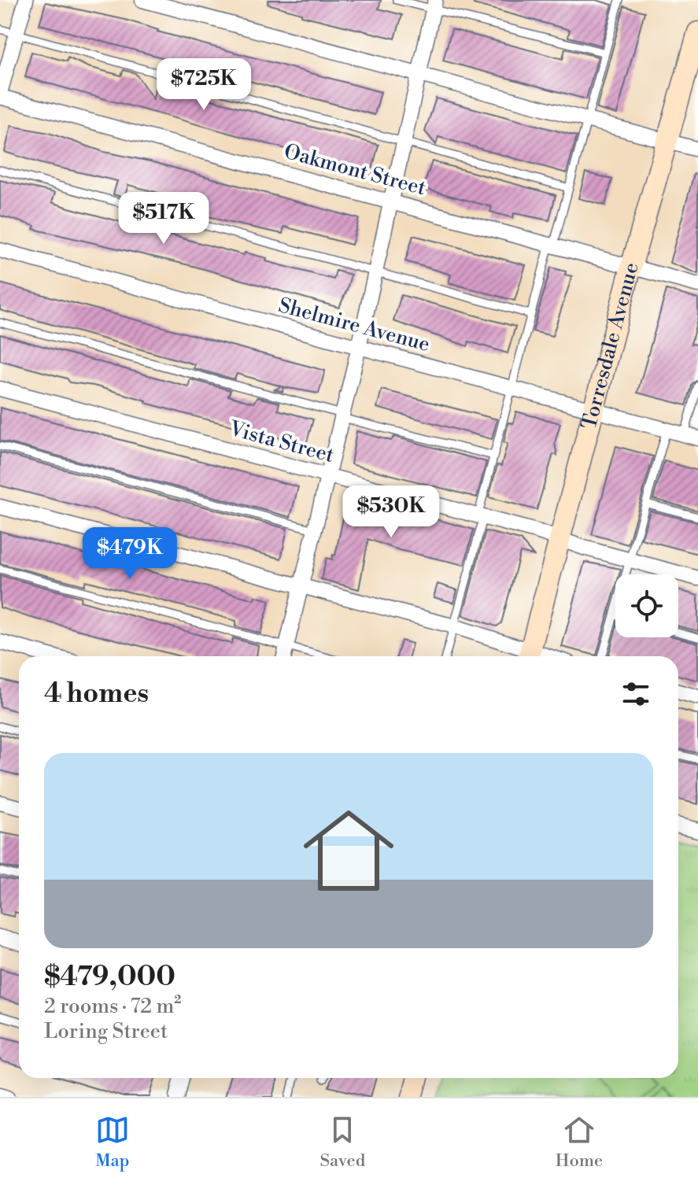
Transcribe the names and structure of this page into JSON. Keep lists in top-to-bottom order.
{
  "streets": {
    "street": [
      "Oakmont Street",
      "Shelmire Avenue",
      "Torresdale Avenue",
      "Vista Street"
    ]
  },
  "crossings": [
    ["Oakmont Street", "Torresdale Avenue"],
    ["Shelmire Avenue", "Torresdale Avenue"],
    ["Torresdale Avenue", "Vista Street"]
  ],
  "page": {
    "price": [
      "$725K",
      "$517K",
      "$530K",
      "$479K"
    ],
    "heading": "4 homes",
    "list": [
      {
        "name": "$479,000",
        "note": "2 rooms · 72 m² · Loring Street"
      }
    ],
    "tabs": ["Map", "Saved", "Home"]
  }
}
